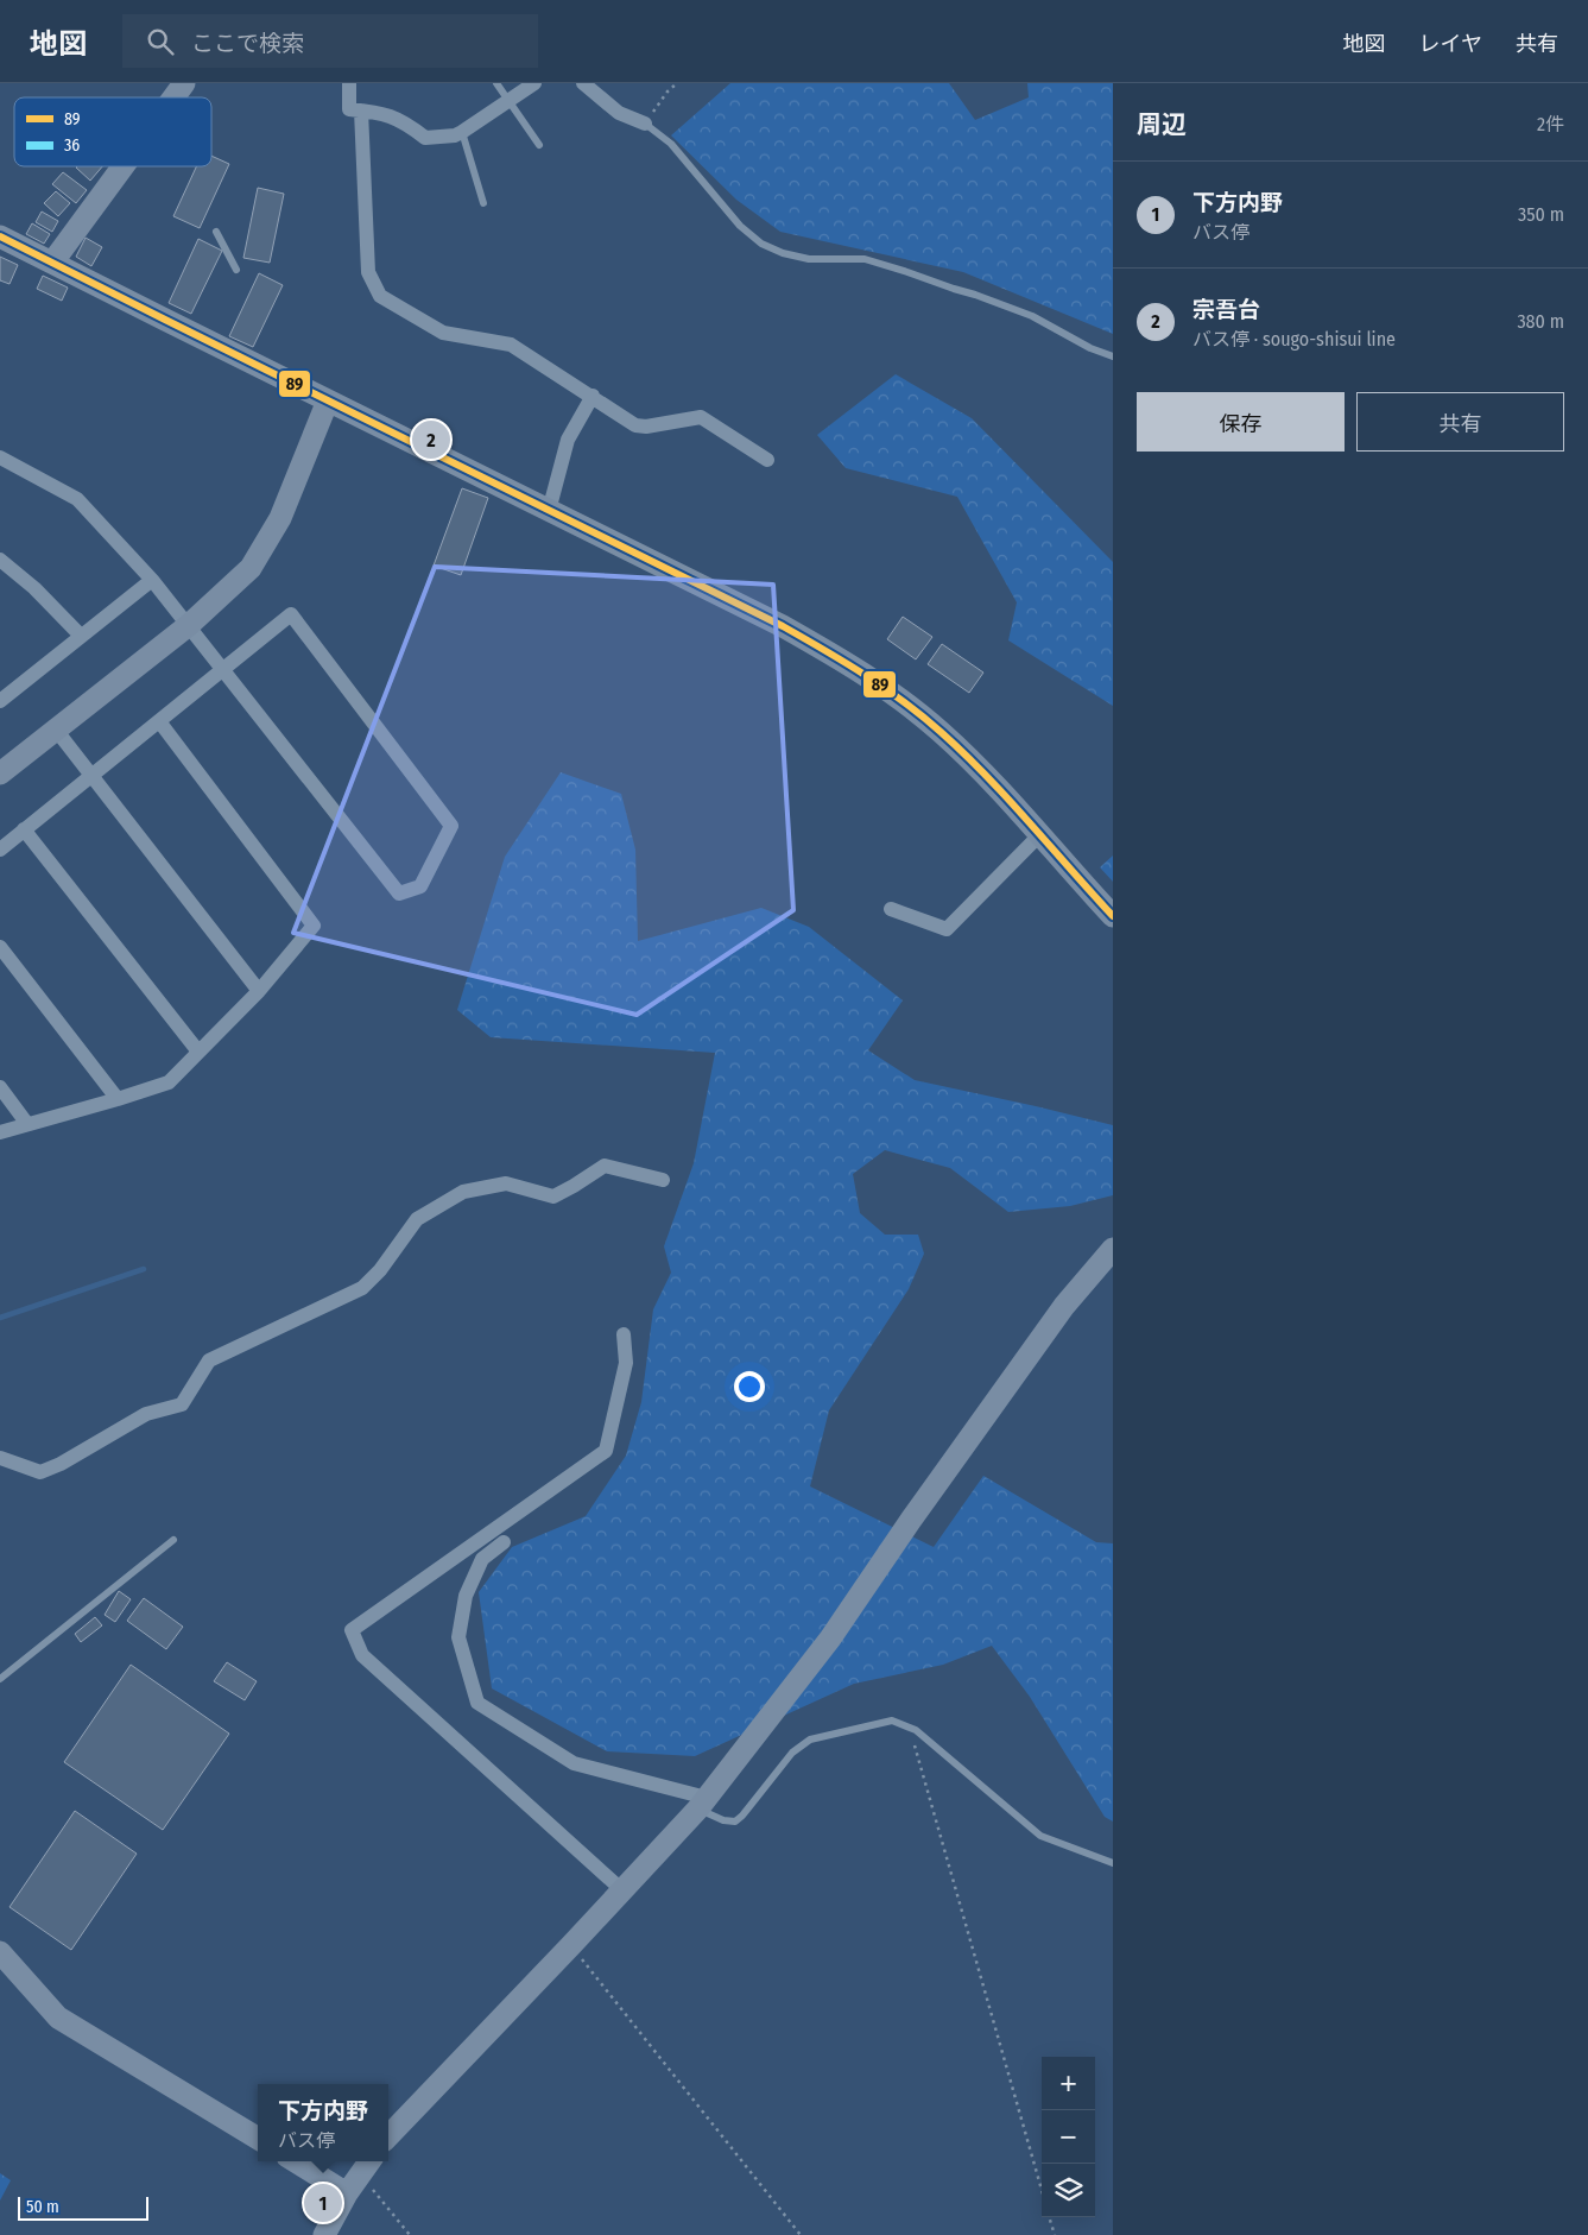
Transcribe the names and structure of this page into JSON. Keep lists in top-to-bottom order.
{
  "lines": ["transit line 89"],
  "legend": ["89", "36"],
  "scale_bar": "50 m",
  "page": {
    "header": "地図",
    "search": "ここで検索",
    "nav": ["地図", "レイヤ", "共有"],
    "heading": ["周辺", "2件"],
    "list": [
      {
        "mark": "1",
        "name": "下方内野",
        "note": "バス停",
        "value": "350 m"
      },
      {
        "mark": "2",
        "name": "宗吾台",
        "note": "バス停 · sougo-shisui line",
        "value": "380 m"
      }
    ],
    "buttons": ["保存", "共有"],
    "pins": ["2", "1"],
    "map_buttons": ["+", "−"],
    "popup": ["下方内野", "バス停"],
    "scale": "50 m"
  }
}
